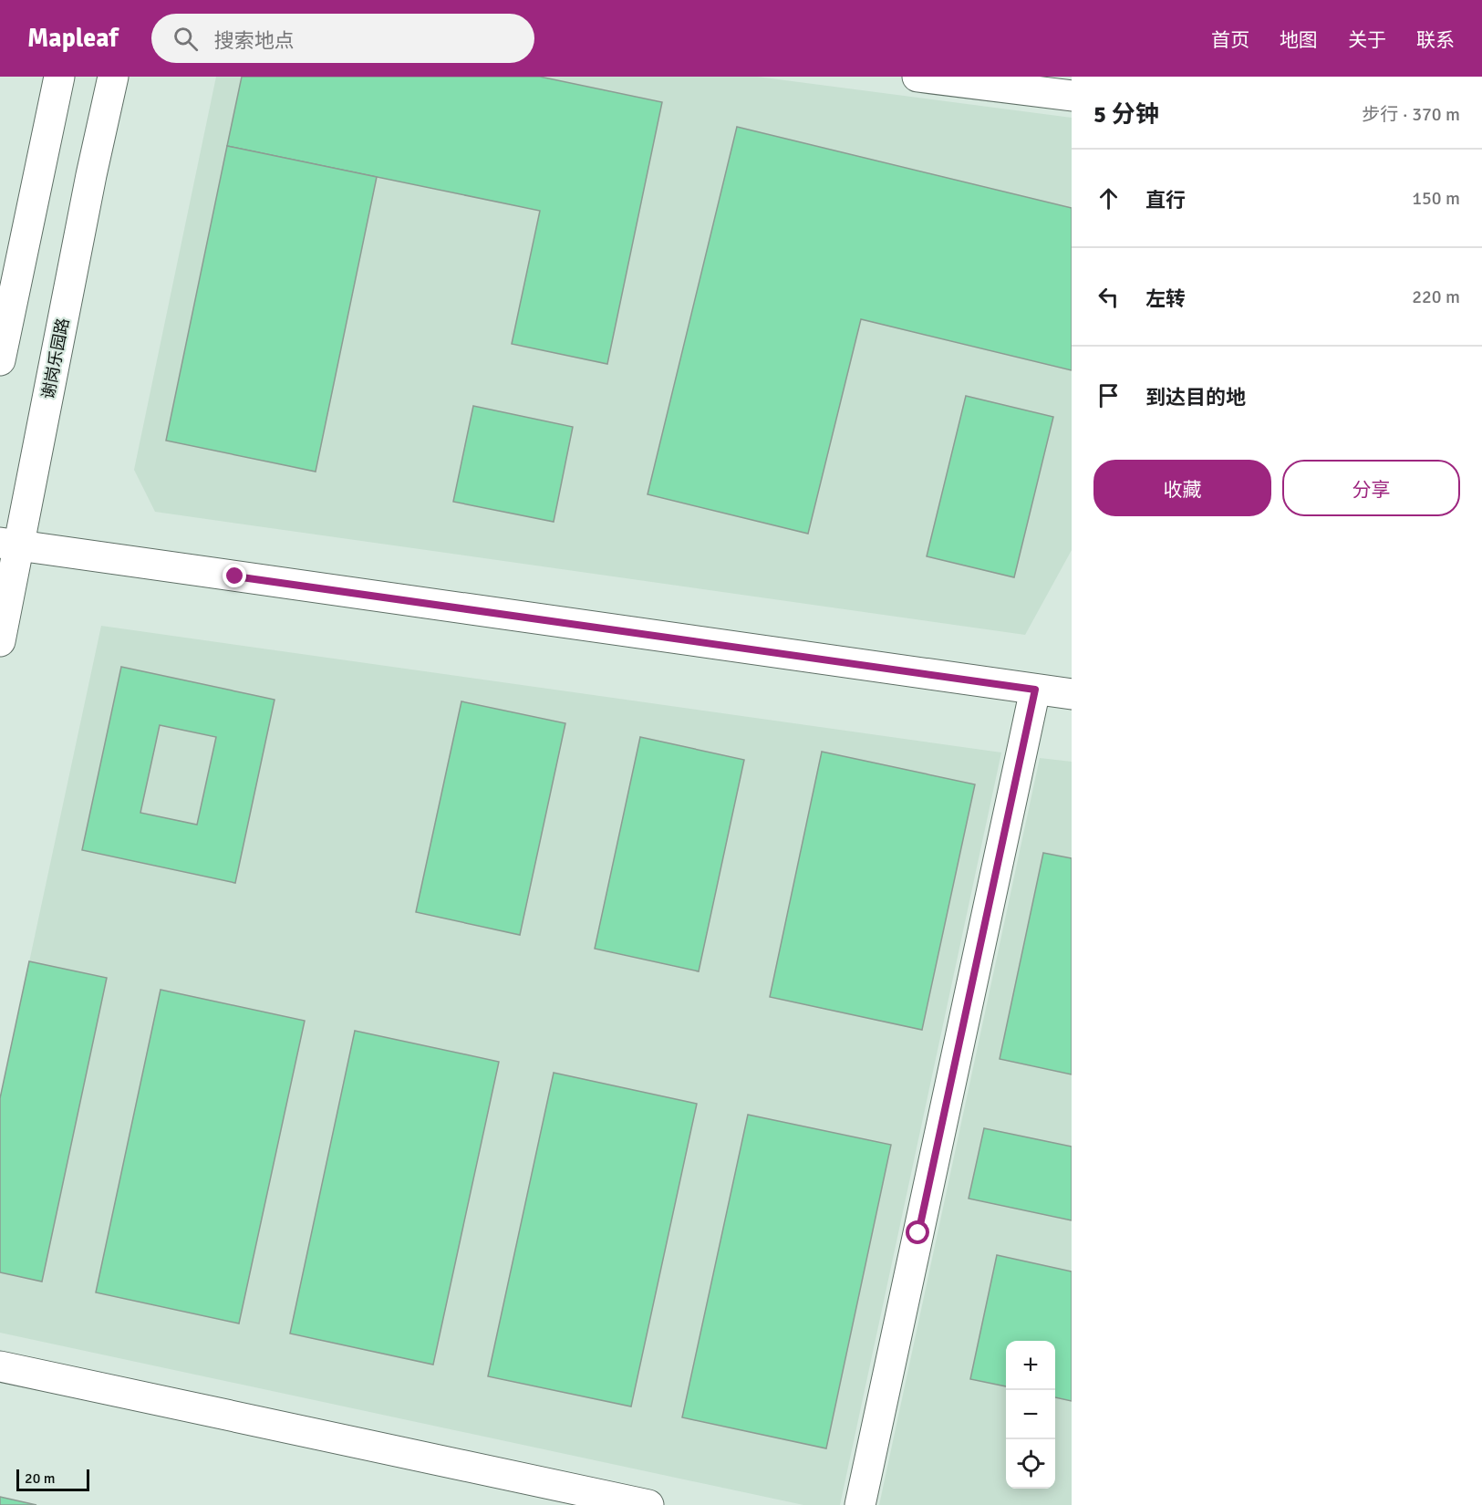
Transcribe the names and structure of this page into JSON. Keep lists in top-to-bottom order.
{
  "streets": {
    "street": ["谢岗乐园路"]
  },
  "scale_bar": "20 m",
  "page": {
    "header": "Mapleaf",
    "search": "搜索地点",
    "nav": [
      "首页",
      "地图",
      "关于",
      "联系"
    ],
    "heading": ["5 分钟", "步行 · 370 m"],
    "list": [
      ["直行", "150 m"],
      ["左转", "220 m"],
      "到达目的地"
    ],
    "buttons": ["收藏", "分享"],
    "map_buttons": ["+", "−"],
    "scale": "20 m"
  }
}
